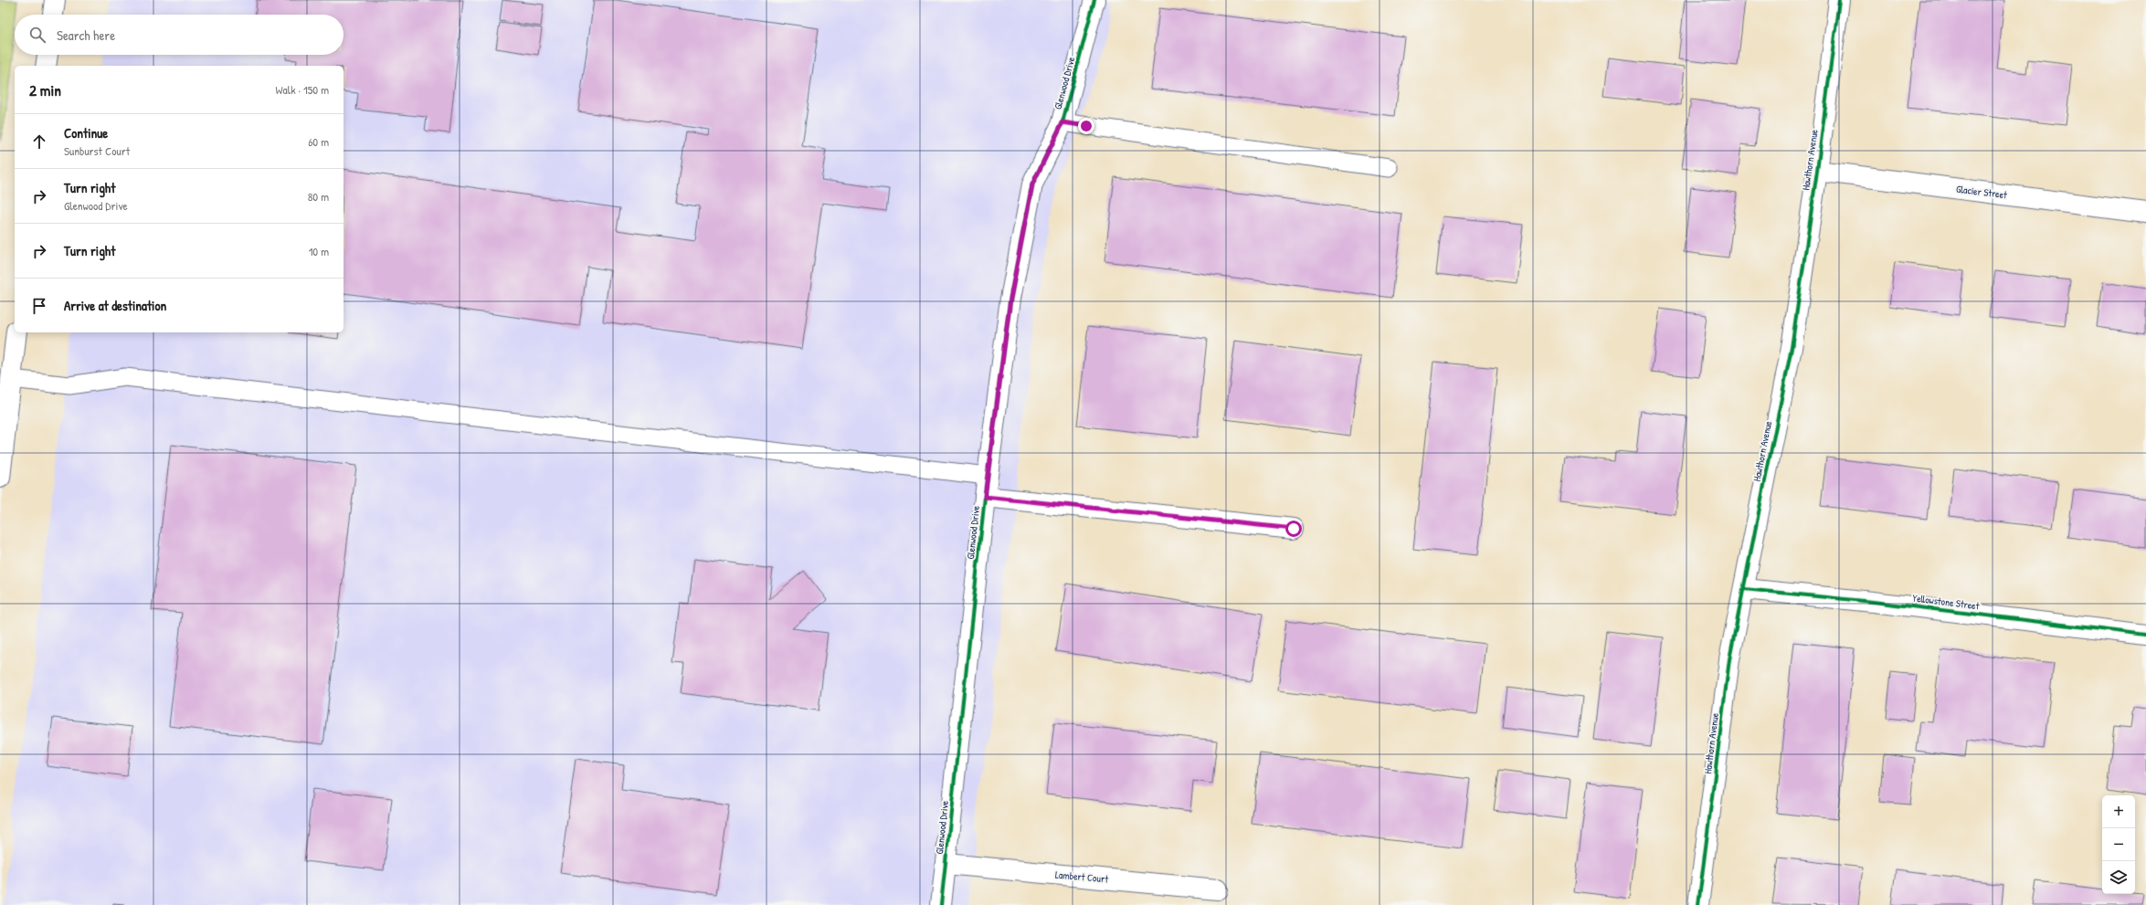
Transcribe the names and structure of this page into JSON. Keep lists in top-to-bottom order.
{
  "streets": {
    "street": [
      "Glenwood Drive",
      "Hawthorn Avenue",
      "Glacier Street",
      "Yellowstone Street",
      "Lambert Court"
    ]
  },
  "crossings": [
    ["Glenwood Drive", "Lambert Court"],
    ["Hawthorn Avenue", "Glacier Street"],
    ["Hawthorn Avenue", "Yellowstone Street"]
  ],
  "page": {
    "search": "Search here",
    "heading": ["2 min", "Walk · 150 m"],
    "list": [
      ["Continue", "Sunburst Court", "60 m"],
      ["Turn right", "Glenwood Drive", "80 m"],
      ["Turn right", "10 m"],
      "Arrive at destination"
    ],
    "map_buttons": ["+", "−"]
  }
}
